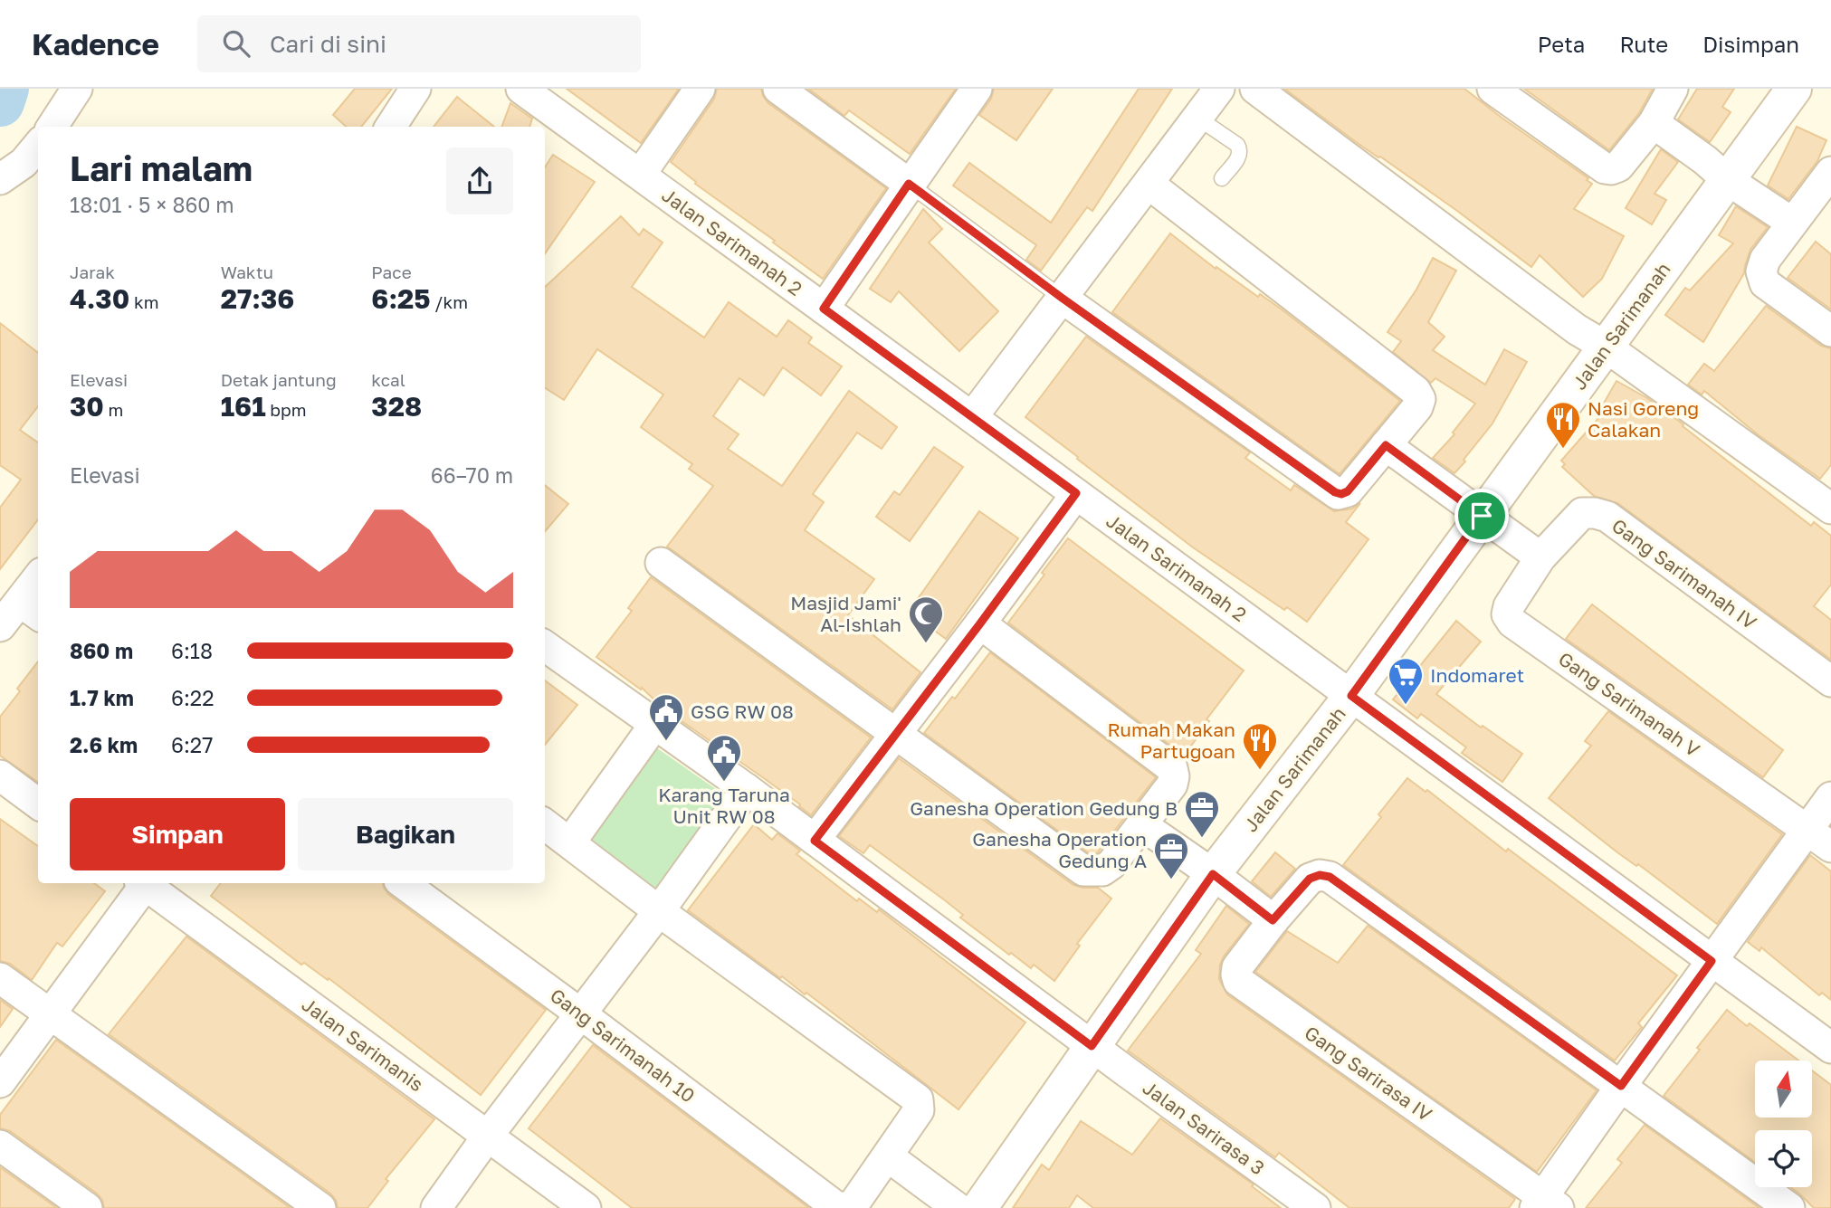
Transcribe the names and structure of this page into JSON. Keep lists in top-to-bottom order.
{
  "streets": {
    "street": [
      "Jalan Sarimanah 2",
      "Jalan Sarimanah",
      "Gang Sarimanah IV",
      "Gang Sarimanah V",
      "Jalan Sarimanis",
      "Gang Sarimanah 10",
      "Gang Sarirasa IV",
      "Jalan Sarirasa 3"
    ]
  },
  "crossings": [
    ["Jalan Sarimanah 2", "Jalan Sarimanah"],
    ["Jalan Sarimanah", "Jalan Sarirasa 3"],
    ["Gang Sarimanah IV", "Gang Sarimanah V"]
  ],
  "places": {
    "restaurant": ["Nasi Goreng Calakan", "Rumah Makan Partugoan"],
    "mosque": ["Masjid Jami' Al-Ishlah"],
    "supermarket": ["Indomaret"],
    "public building": ["GSG RW 08", "Karang Taruna Unit RW 08"],
    "office": ["Ganesha Operation Gedung B", "Ganesha Operation Gedung A"]
  },
  "north": "top",
  "page": {
    "header": "Kadence",
    "search": "Cari di sini",
    "nav": ["Peta", "Rute", "Disimpan"],
    "heading": ["Lari malam", "18:01 · 5 × 860 m"],
    "stats": [
      ["Jarak", "4.30 km"],
      ["Waktu", "27:36"],
      ["Pace", "6:25 /km"],
      ["Elevasi", "30 m"],
      ["Detak jantung", "161 bpm"],
      ["kcal", "328"]
    ],
    "chart": ["Elevasi", "66–70 m"],
    "list": [
      {
        "name": "860 m",
        "note": "6:18"
      },
      {
        "name": "1.7 km",
        "note": "6:22"
      },
      {
        "name": "2.6 km",
        "note": "6:27"
      }
    ],
    "buttons": ["Simpan", "Bagikan"]
  }
}
